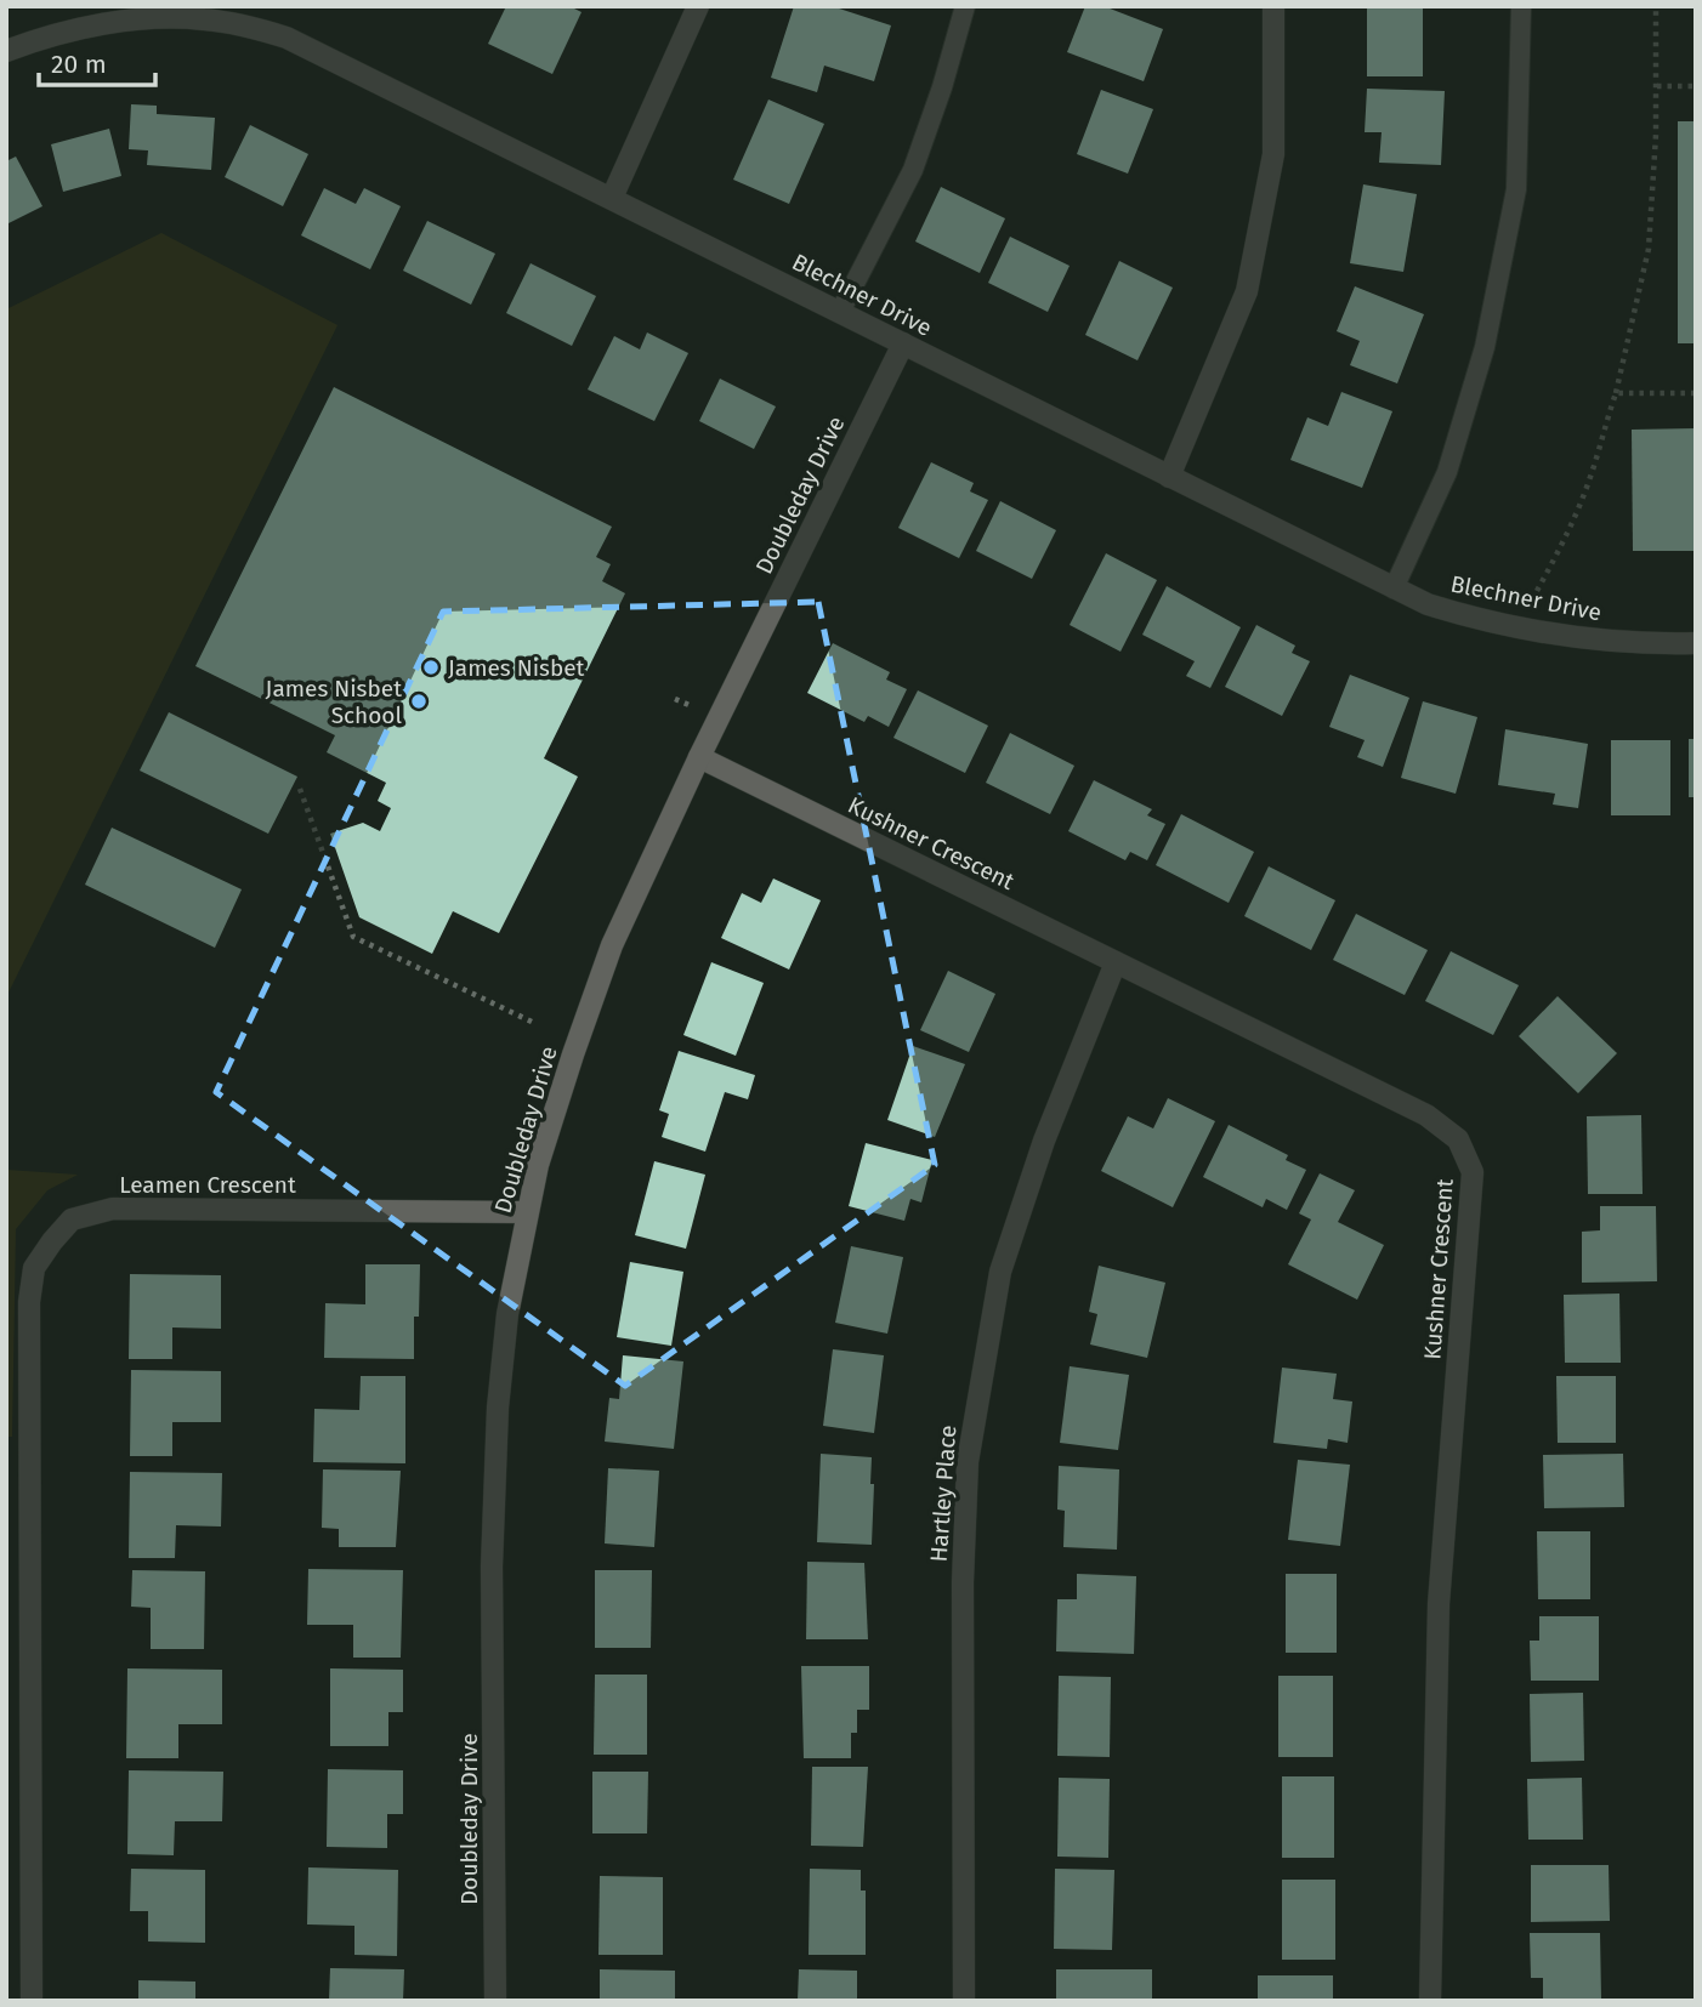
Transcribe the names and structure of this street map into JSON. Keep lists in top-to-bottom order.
{
  "streets": {
    "street": [
      "Blechner Drive",
      "Doubleday Drive",
      "Kushner Crescent",
      "Leamen Crescent",
      "Hartley Place"
    ]
  },
  "crossings": [
    ["Blechner Drive", "Doubleday Drive"],
    ["Doubleday Drive", "Kushner Crescent"],
    ["Doubleday Drive", "Leamen Crescent"],
    ["Kushner Crescent", "Hartley Place"]
  ],
  "places": ["James Nisbet", "James Nisbet School"],
  "scale_bar": "20 m"
}
